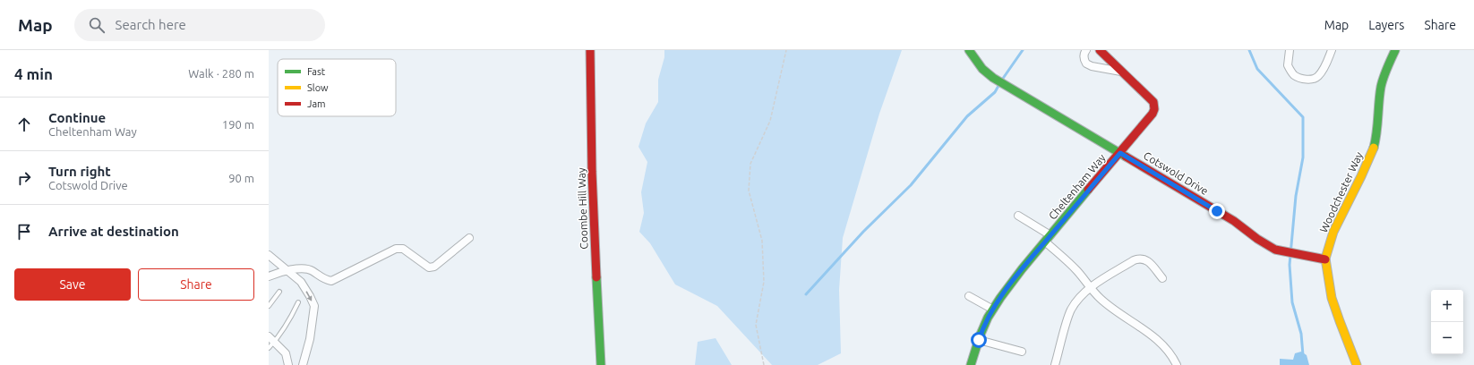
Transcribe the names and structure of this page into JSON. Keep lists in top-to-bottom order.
{
  "streets": {
    "street": [
      "Cotswold Drive",
      "Cheltenham Way",
      "Woodchester Way",
      "Coombe Hill Way"
    ]
  },
  "crossings": [
    ["Cotswold Drive", "Cheltenham Way"],
    ["Cotswold Drive", "Woodchester Way"]
  ],
  "legend": ["Fast", "Slow", "Jam"],
  "page": {
    "header": "Map",
    "search": "Search here",
    "nav": ["Map", "Layers", "Share"],
    "heading": ["4 min", "Walk · 280 m"],
    "list": [
      ["Continue", "Cheltenham Way", "190 m"],
      ["Turn right", "Cotswold Drive", "90 m"],
      "Arrive at destination"
    ],
    "buttons": ["Save", "Share"],
    "map_buttons": ["+", "−"]
  }
}
